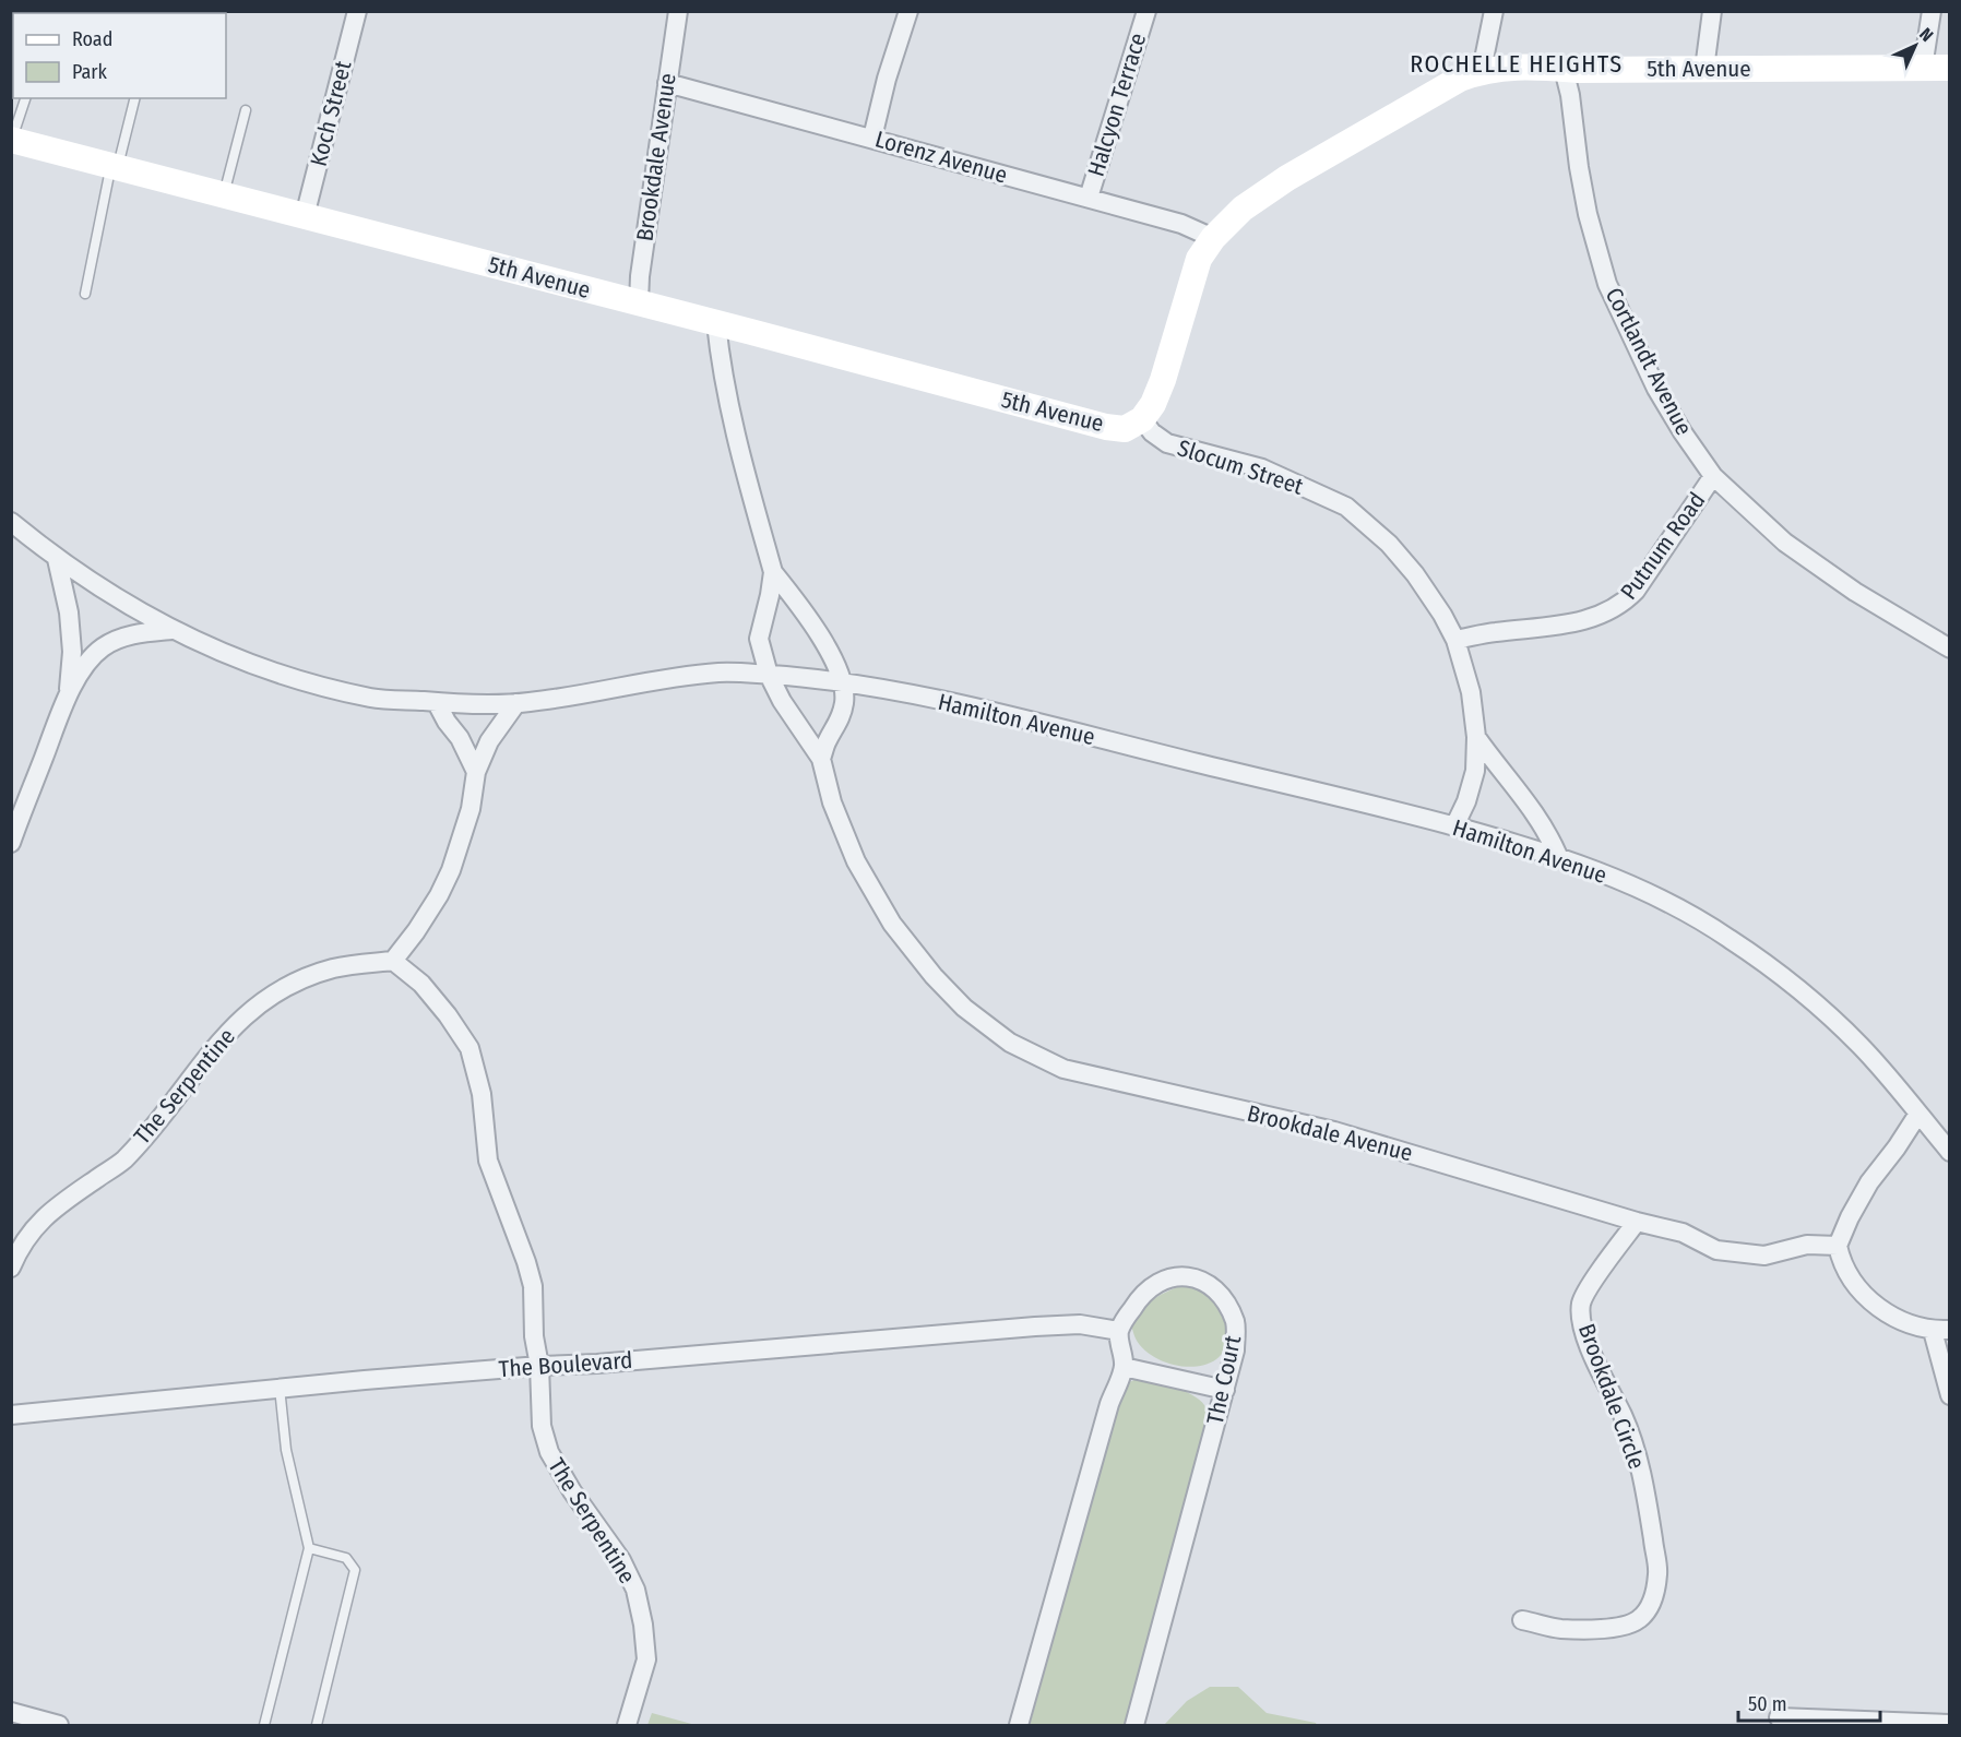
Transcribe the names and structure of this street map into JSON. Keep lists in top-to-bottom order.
{
  "streets": {
    "street": [
      "5th Avenue",
      "Halcyon Terrace",
      "Koch Street",
      "Brookdale Avenue",
      "Lorenz Avenue",
      "Cortlandt Avenue",
      "Slocum Street",
      "Putnum Road",
      "Hamilton Avenue",
      "The Serpentine",
      "The Boulevard",
      "The Court",
      "Brookdale Circle"
    ]
  },
  "crossings": [
    ["5th Avenue", "Koch Street"],
    ["5th Avenue", "Brookdale Avenue"],
    ["5th Avenue", "Lorenz Avenue"],
    ["5th Avenue", "Cortlandt Avenue"],
    ["5th Avenue", "Slocum Street"],
    ["Halcyon Terrace", "Lorenz Avenue"],
    ["Brookdale Avenue", "Lorenz Avenue"],
    ["Brookdale Avenue", "Hamilton Avenue"],
    ["Brookdale Avenue", "Brookdale Circle"],
    ["Cortlandt Avenue", "Putnum Road"],
    ["Slocum Street", "Putnum Road"],
    ["Slocum Street", "Hamilton Avenue"],
    ["The Serpentine", "The Boulevard"],
    ["The Boulevard", "The Court"]
  ],
  "districts": ["ROCHELLE HEIGHTS"],
  "legend": ["Road", "Park"],
  "scale_bar": "50 m",
  "north": "top right"
}
